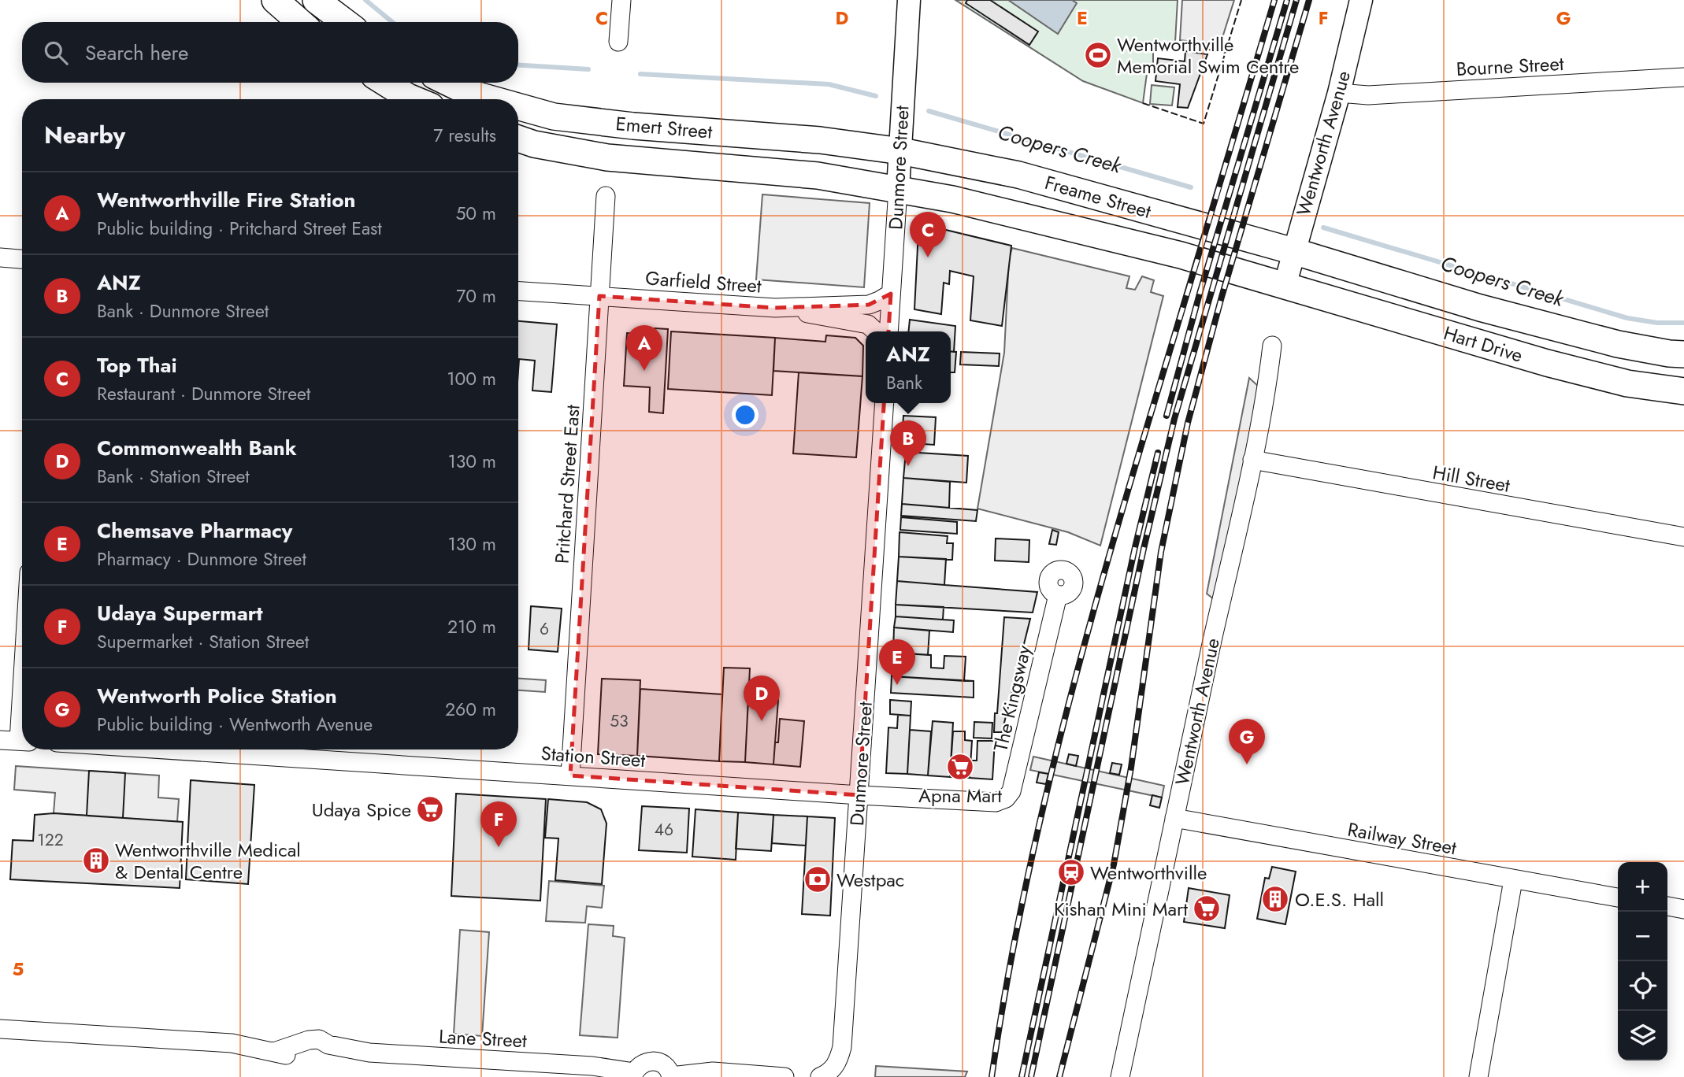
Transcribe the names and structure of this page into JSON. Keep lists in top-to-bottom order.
{
  "streets": {
    "highway": ["Emert Street", "Freame Street", "Hart Drive"],
    "main road": ["Wentworth Avenue", "Dunmore Street"],
    "street": [
      "Bourne Street",
      "Garfield Street",
      "Hill Street",
      "Pritchard Street East",
      "The Kingsway",
      "Station Street",
      "Railway Street",
      "Lane Street"
    ]
  },
  "crossings": [
    ["Bourne Street", "Wentworth Avenue"],
    ["Emert Street", "Dunmore Street"],
    ["Emert Street", "Freame Street"],
    ["Wentworth Avenue", "Freame Street"],
    ["Wentworth Avenue", "Hart Drive"],
    ["Wentworth Avenue", "Hill Street"],
    ["Wentworth Avenue", "Railway Street"],
    ["Dunmore Street", "Freame Street"],
    ["Dunmore Street", "Garfield Street"],
    ["Dunmore Street", "Station Street"],
    ["Freame Street", "Hart Drive"],
    ["Garfield Street", "Pritchard Street East"],
    ["Pritchard Street East", "Station Street"],
    ["The Kingsway", "Station Street"]
  ],
  "water": ["Coopers Creek"],
  "places": {
    "sports": ["Wentworthville Memorial Swim Centre"],
    "supermarket": ["Apna Mart", "Udaya Spice", "Kishan Mini Mart"],
    "building": ["Wentworthville Medical & Dental Centre", "O.E.S. Hall"],
    "station": ["Wentworthville"],
    "bank": ["Westpac"]
  },
  "house_numbers": [
    "6",
    "53",
    "46",
    "122"
  ],
  "page": {
    "search": "Search here",
    "heading": ["Nearby", "7 results"],
    "list": [
      {
        "mark": "A",
        "name": "Wentworthville Fire Station",
        "note": "Public building · Pritchard Street East",
        "value": "50 m"
      },
      {
        "mark": "B",
        "name": "ANZ",
        "note": "Bank · Dunmore Street",
        "value": "70 m"
      },
      {
        "mark": "C",
        "name": "Top Thai",
        "note": "Restaurant · Dunmore Street",
        "value": "100 m"
      },
      {
        "mark": "D",
        "name": "Commonwealth Bank",
        "note": "Bank · Station Street",
        "value": "130 m"
      },
      {
        "mark": "E",
        "name": "Chemsave Pharmacy",
        "note": "Pharmacy · Dunmore Street",
        "value": "130 m"
      },
      {
        "mark": "F",
        "name": "Udaya Supermart",
        "note": "Supermarket · Station Street",
        "value": "210 m"
      },
      {
        "mark": "G",
        "name": "Wentworth Police Station",
        "note": "Public building · Wentworth Avenue",
        "value": "260 m"
      }
    ],
    "pins": [
      "C",
      "A",
      "B",
      "E",
      "D",
      "G",
      "F"
    ],
    "popup": ["ANZ", "Bank"],
    "map_buttons": ["+", "−"]
  },
  "grid": {
    "columns": [
      "C",
      "D",
      "E",
      "F",
      "G"
    ],
    "rows": ["5"]
  }
}
